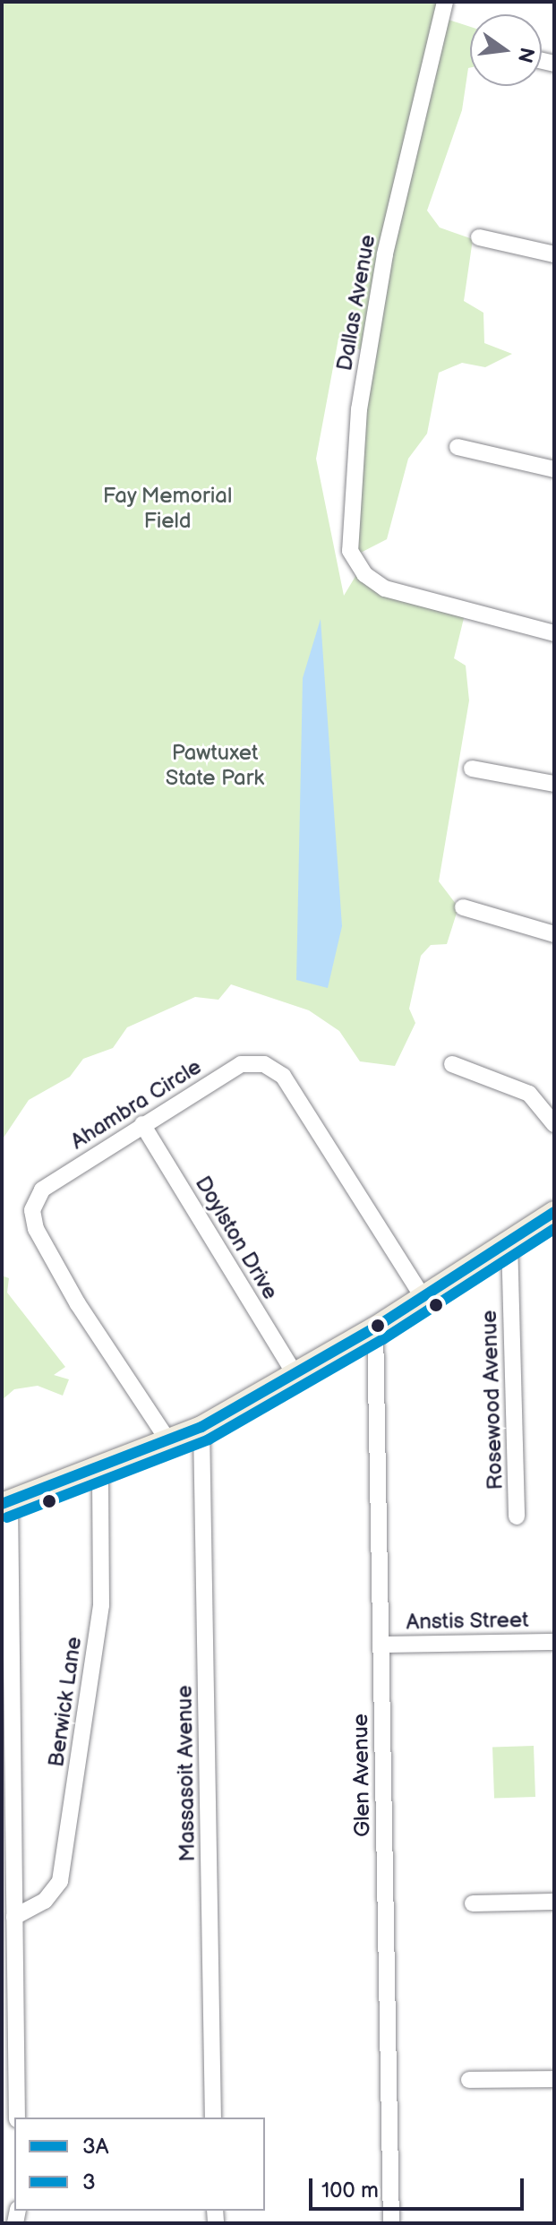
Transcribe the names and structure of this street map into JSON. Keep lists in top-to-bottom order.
{
  "streets": {
    "street": [
      "Dallas Avenue",
      "Ahambra Circle",
      "Doylston Drive",
      "Rosewood Avenue",
      "Anstis Street",
      "Berwick Lane",
      "Massasoit Avenue",
      "Glen Avenue"
    ]
  },
  "crossings": [
    ["Ahambra Circle", "Doylston Drive"],
    ["Anstis Street", "Glen Avenue"]
  ],
  "parks": ["Fay Memorial Field", "Pawtuxet State Park"],
  "lines": ["transit line 3A", "transit line 3"],
  "legend": ["3A", "3"],
  "scale_bar": "100 m",
  "north": "right"
}
